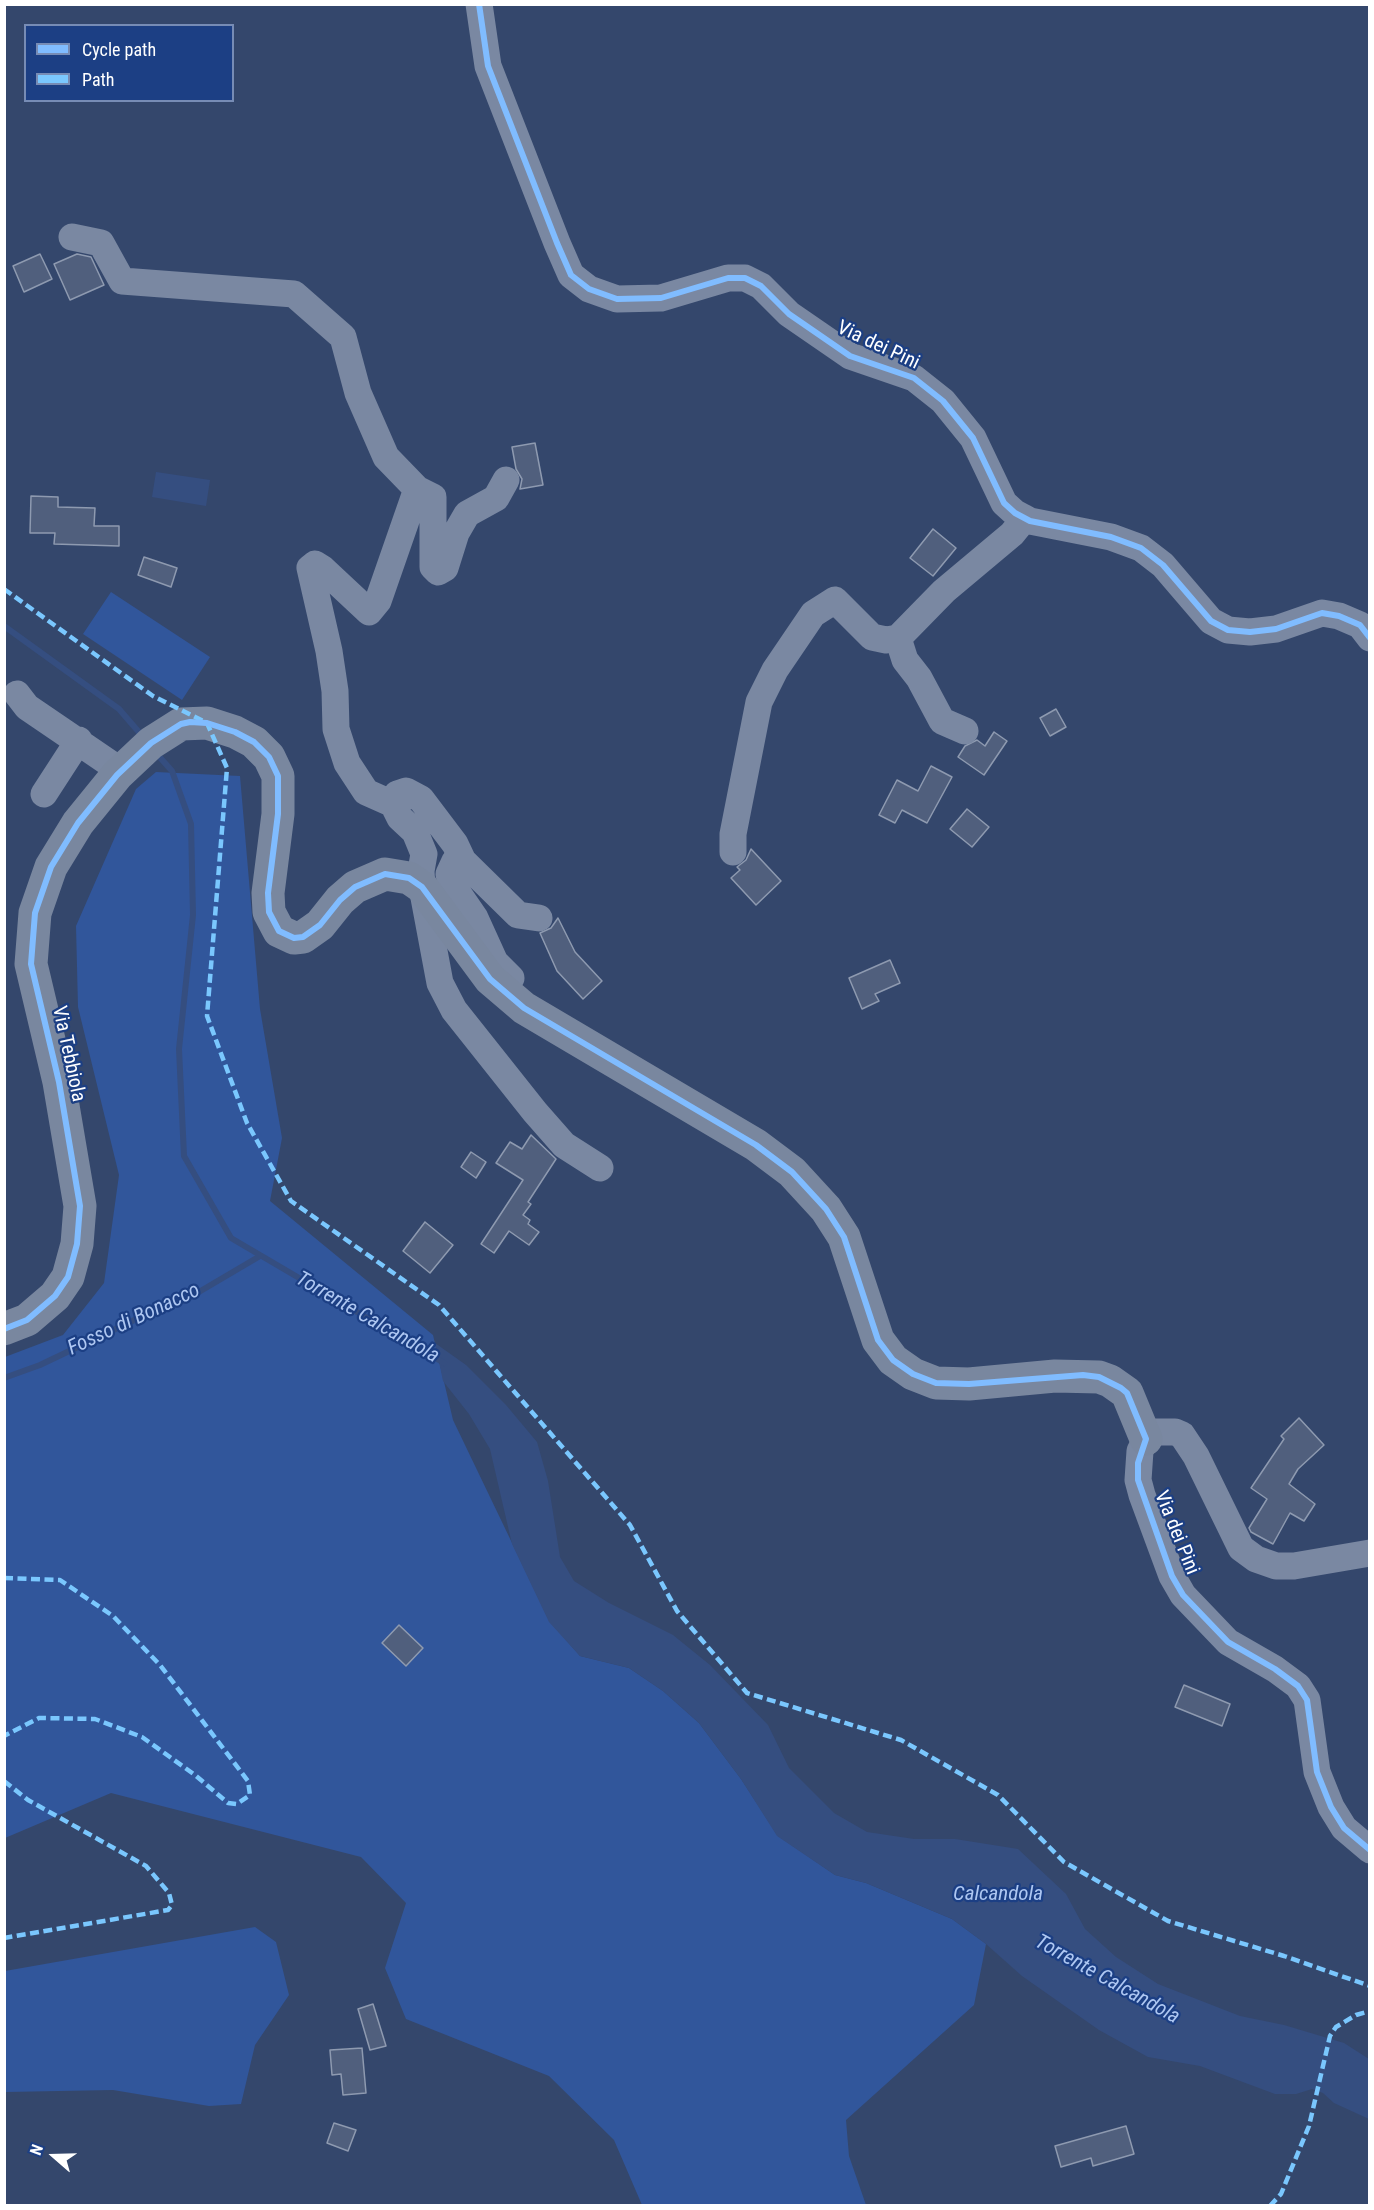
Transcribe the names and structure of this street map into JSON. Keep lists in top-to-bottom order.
{
  "streets": {
    "main road": ["Via Tebbiola"],
    "street": ["Via dei Pini"]
  },
  "water": ["Torrente Calcandola", "Fosso di Bonacco", "Calcandola"],
  "legend": ["Cycle path", "Path"],
  "north": "left"
}
